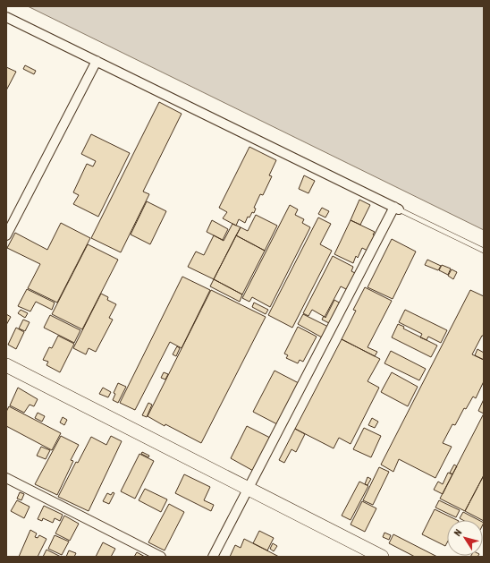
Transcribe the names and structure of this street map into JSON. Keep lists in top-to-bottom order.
{
  "north": "top left"
}
